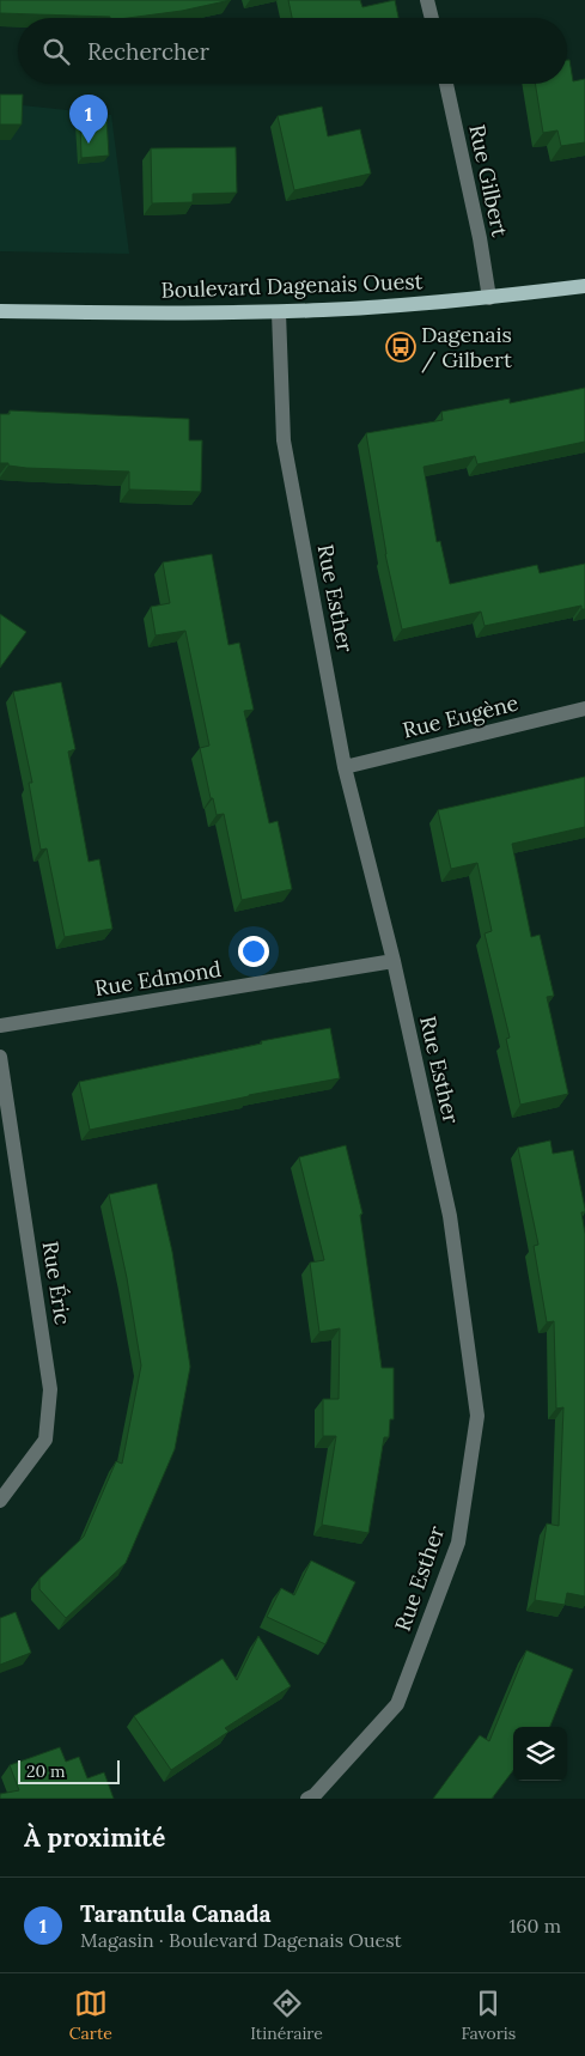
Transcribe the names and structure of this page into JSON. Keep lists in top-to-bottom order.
{
  "streets": {
    "main road": ["Boulevard Dagenais Ouest"],
    "street": [
      "Rue Gilbert",
      "Rue Esther",
      "Rue Eugène",
      "Rue Edmond",
      "Rue Éric"
    ]
  },
  "crossings": [
    ["Rue Gilbert", "Boulevard Dagenais Ouest"],
    ["Boulevard Dagenais Ouest", "Rue Esther"],
    ["Rue Esther", "Rue Eugène"],
    ["Rue Esther", "Rue Edmond"]
  ],
  "places": {
    "bus stop": ["Dagenais / Gilbert"]
  },
  "scale_bar": "20 m",
  "page": {
    "search": "Rechercher",
    "pins": "1",
    "scale": "20 m",
    "heading": "À proximité",
    "list": [
      {
        "mark": "1",
        "name": "Tarantula Canada",
        "note": "Magasin · Boulevard Dagenais Ouest",
        "value": "160 m"
      }
    ],
    "nav": ["Carte", "Itinéraire", "Favoris"]
  }
}
